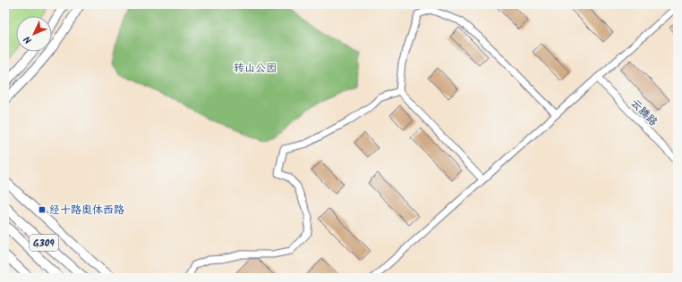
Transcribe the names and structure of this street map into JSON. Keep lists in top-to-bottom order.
{
  "streets": {
    "highway": ["G309"],
    "street": ["云腾路"]
  },
  "parks": ["转山公园"],
  "places": {
    "transit": ["经十路奥体西路"]
  },
  "north": "bottom left"
}
